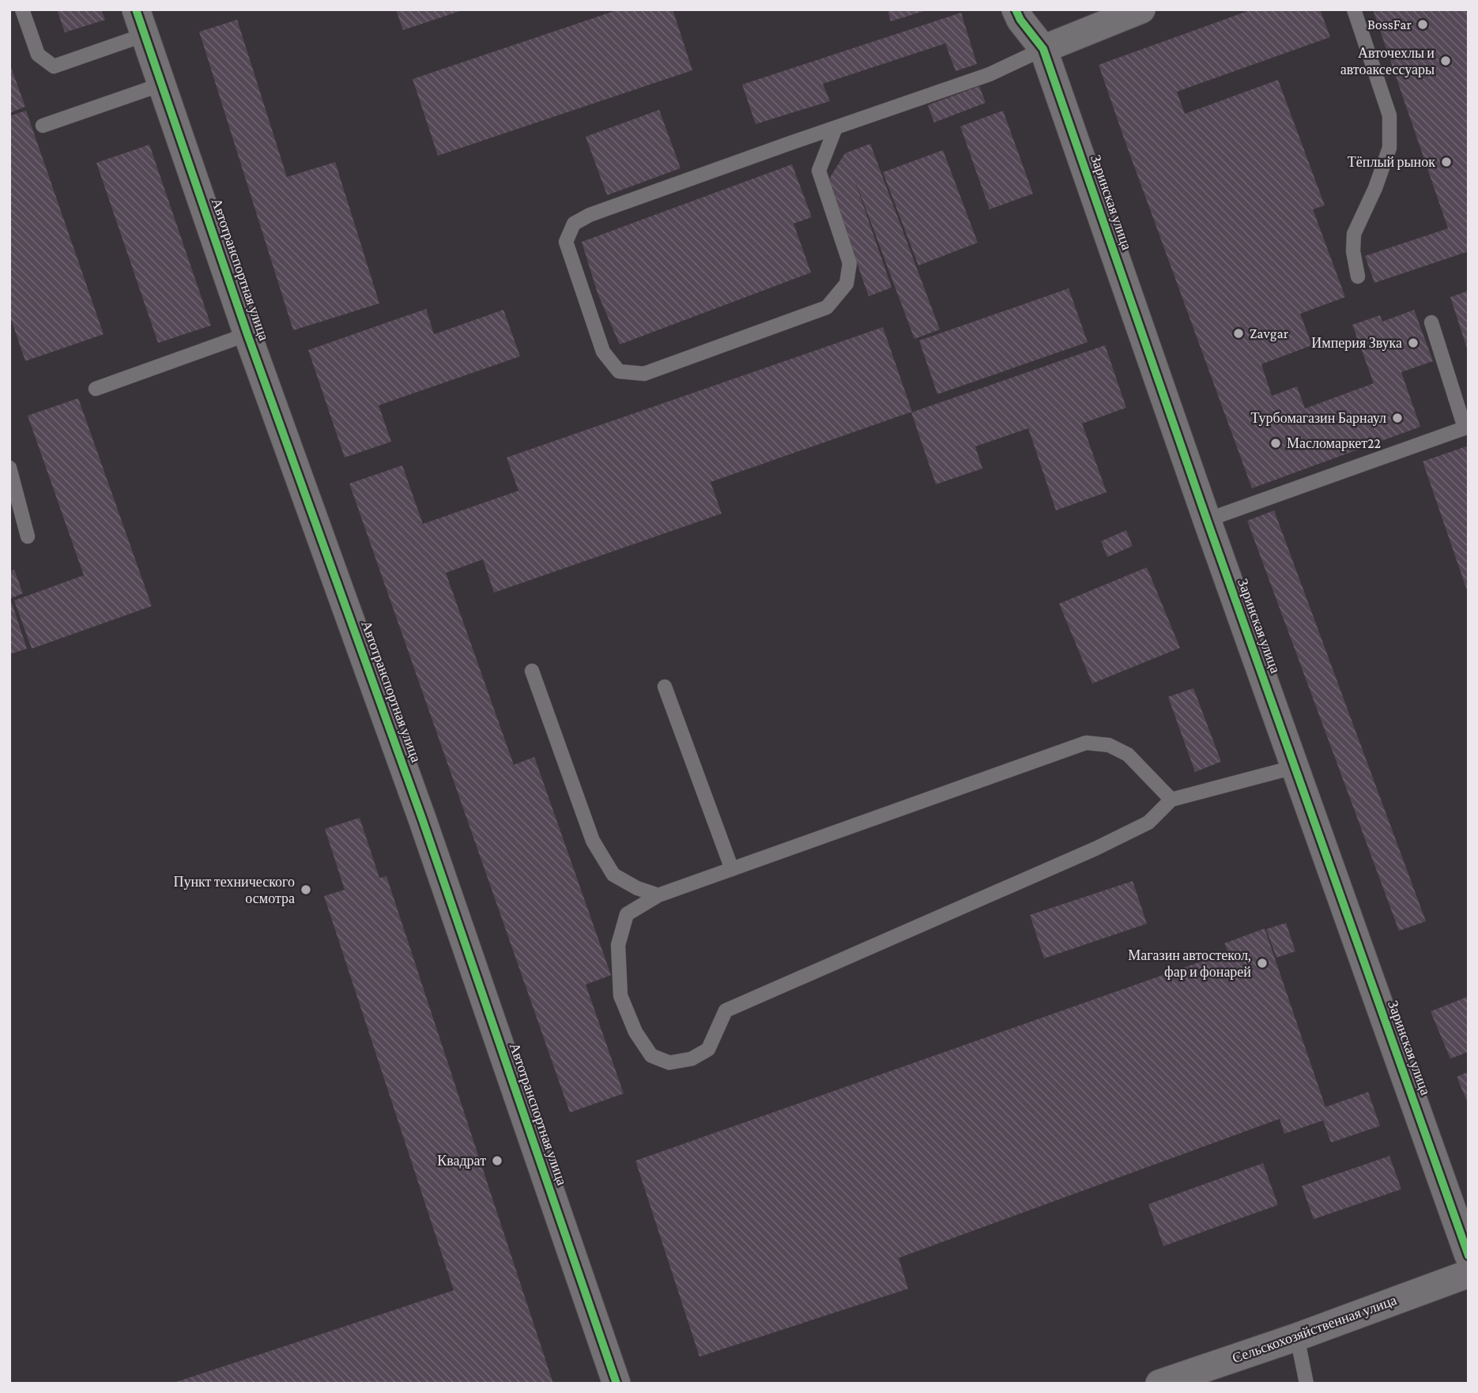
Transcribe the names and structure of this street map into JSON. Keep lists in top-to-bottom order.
{
  "streets": {
    "street": ["Заринская улица", "Автотранспортная улица", "Сельскохозяйственная улица"]
  },
  "places": [
    "BossFar",
    "Авточехлы и автоаксессуары",
    "Тёплый рынок",
    "Zavgar",
    "Империя Звука",
    "Турбомагазин Барнаул",
    "Масломаркет22",
    "Пункт технического осмотра",
    "Магазин автостекол, фар и фонарей",
    "Квадрат"
  ]
}
